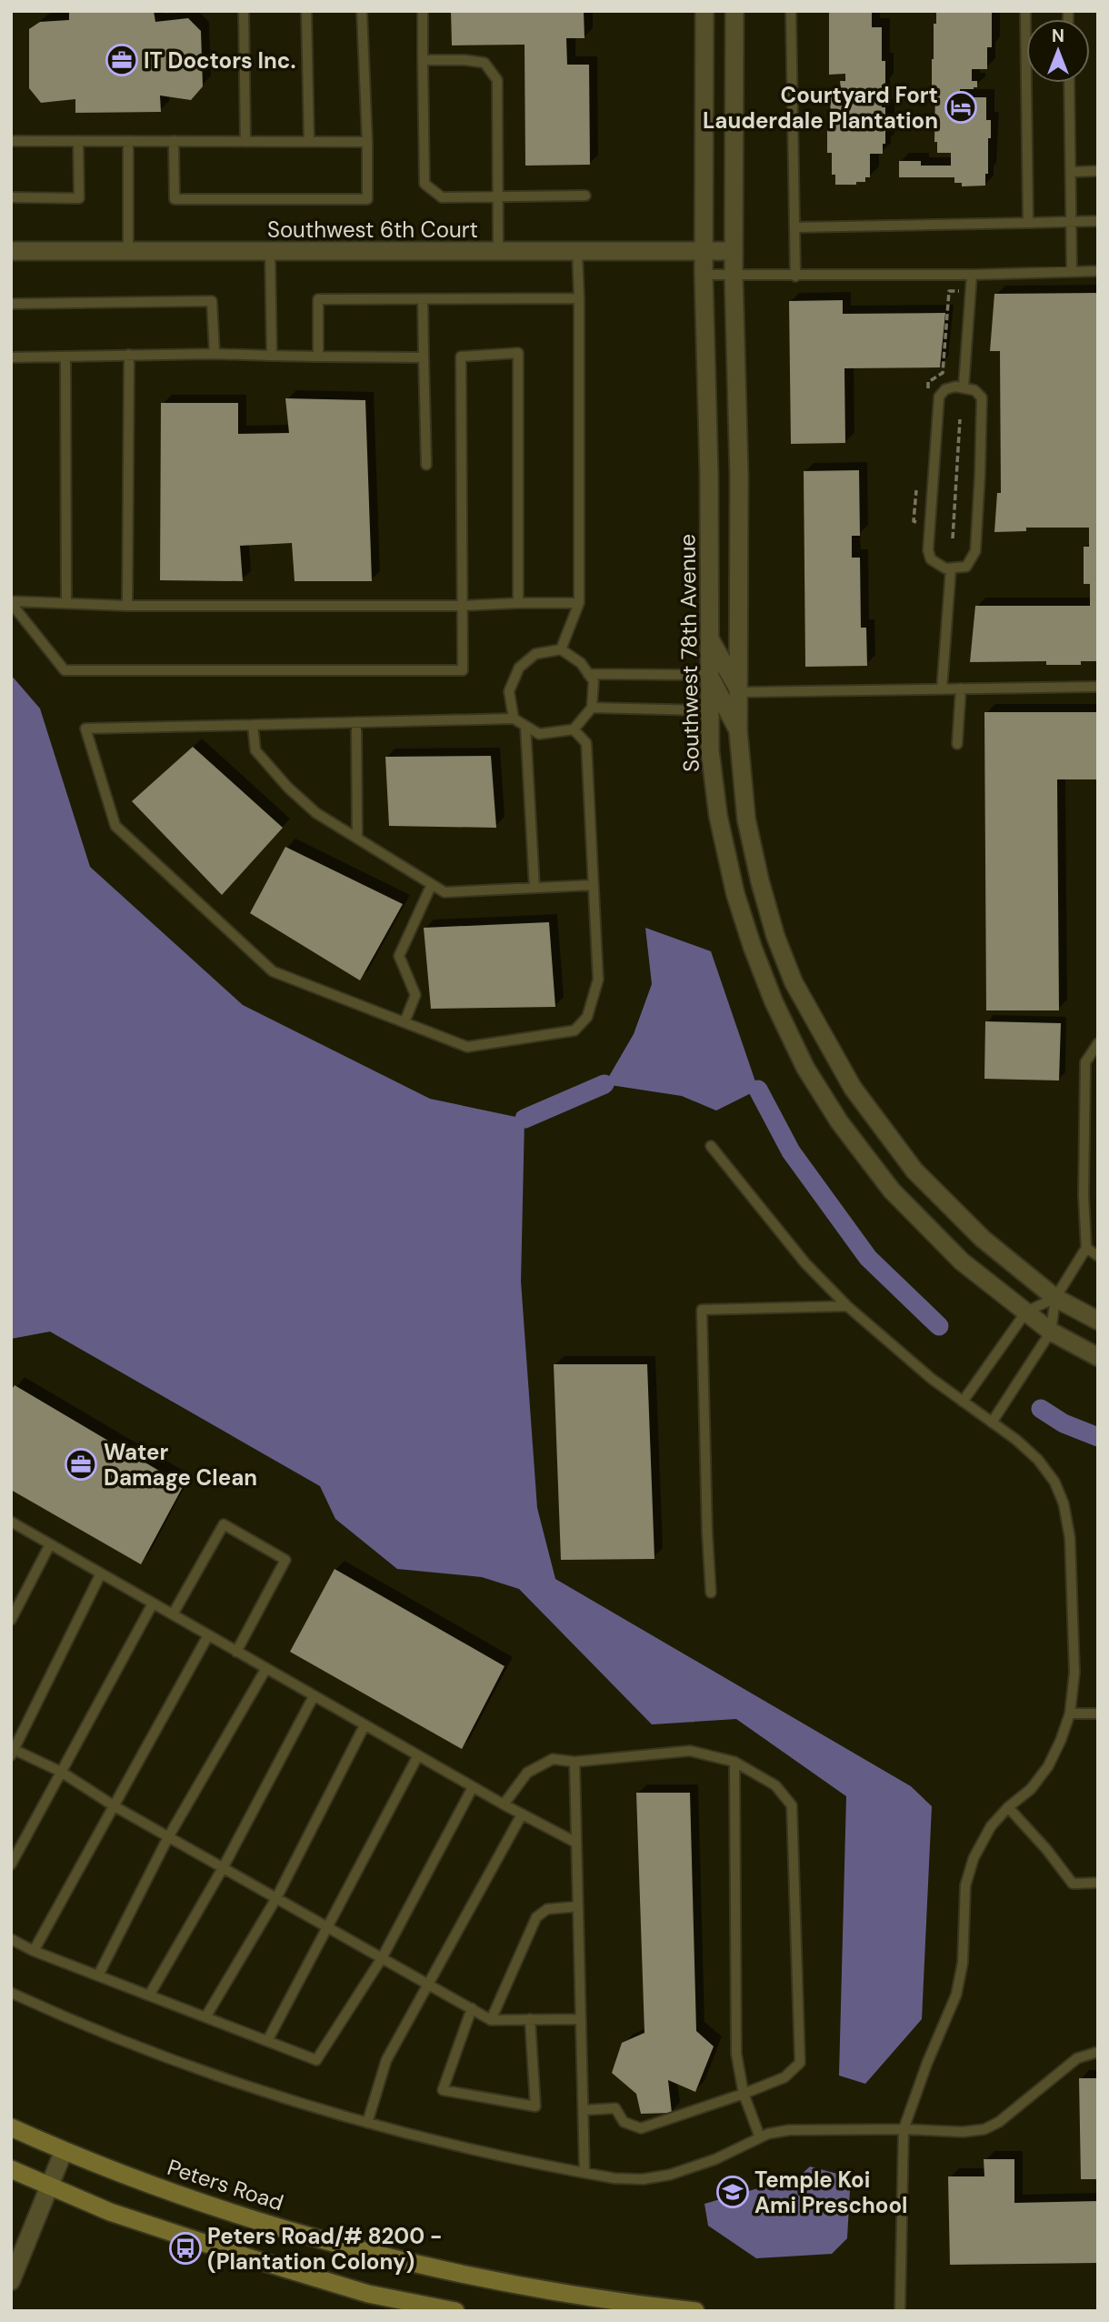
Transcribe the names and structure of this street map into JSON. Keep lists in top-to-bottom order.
{
  "streets": {
    "main road": ["Peters Road"],
    "street": ["Southwest 6th Court", "Southwest 78th Avenue"]
  },
  "crossings": [
    ["Southwest 6th Court", "Southwest 78th Avenue"]
  ],
  "places": {
    "office": ["IT Doctors Inc.", "Water Damage Clean"],
    "hotel": ["Courtyard Fort Lauderdale Plantation"],
    "school or university": ["Temple Koi Ami Preschool"],
    "bus stop": ["Peters Road/# 8200 - (Plantation Colony)"]
  },
  "north": "top"
}
